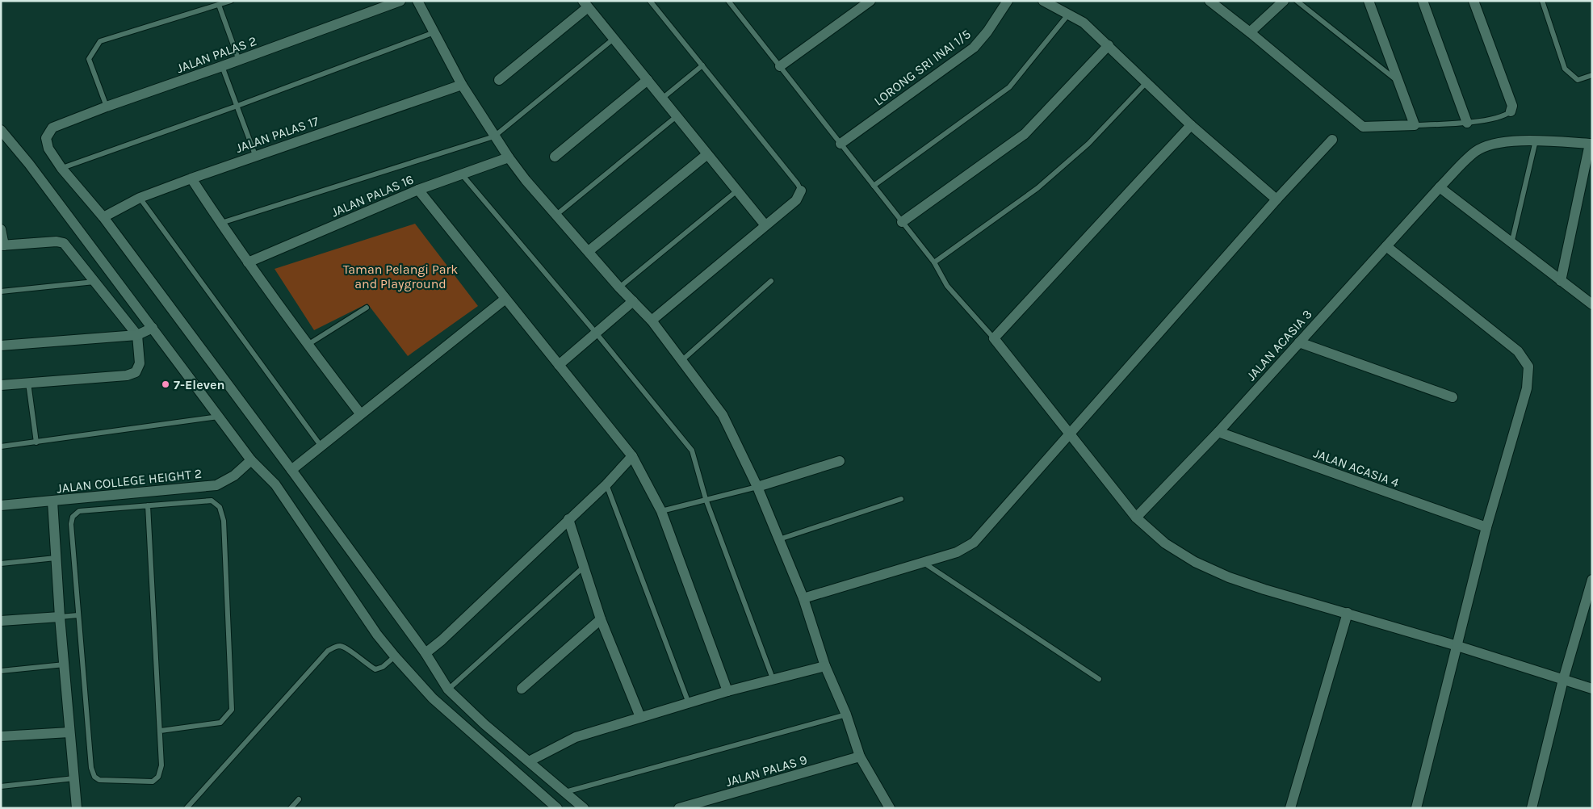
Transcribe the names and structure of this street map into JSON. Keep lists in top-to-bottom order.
{
  "streets": {
    "street": [
      "JALAN PALAS 2",
      "LORONG SRI INAI 1/5",
      "JALAN PALAS 17",
      "JALAN PALAS 16",
      "JALAN ACASIA 3",
      "JALAN ACASIA 4",
      "JALAN COLLEGE HEIGHT 2",
      "JALAN PALAS 9"
    ]
  },
  "crossings": [
    ["JALAN ACASIA 3", "JALAN ACASIA 4"]
  ],
  "parks": ["Taman Pelangi Park and Playground"],
  "places": ["7-Eleven"]
}
